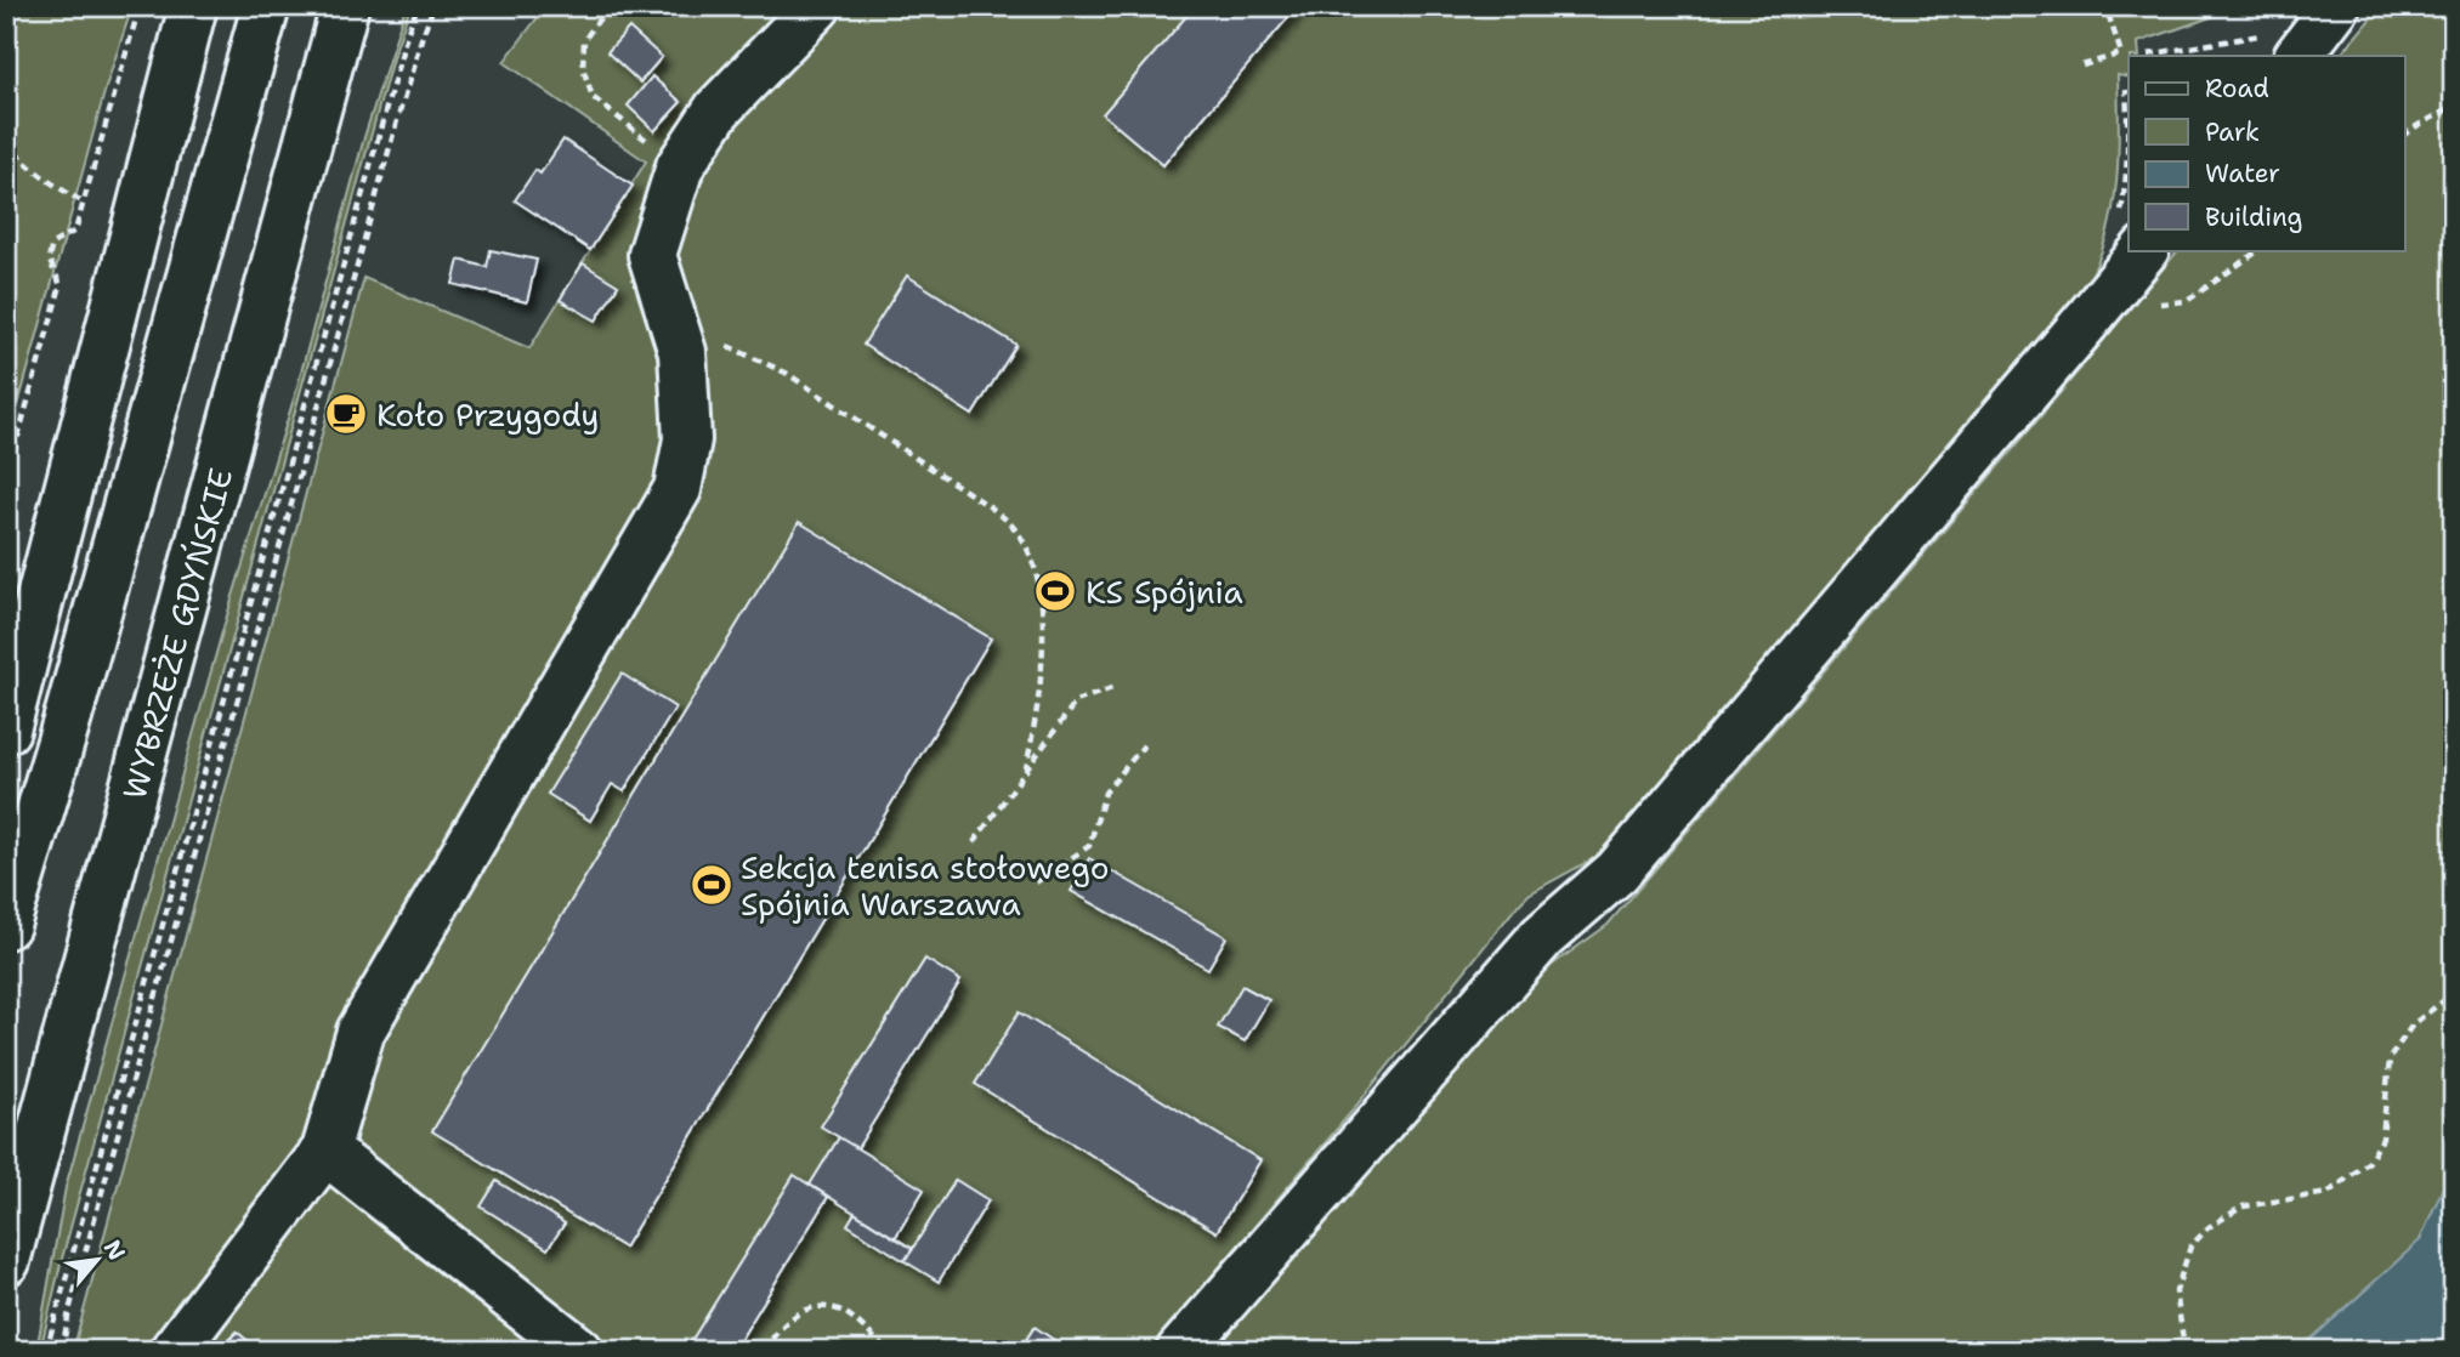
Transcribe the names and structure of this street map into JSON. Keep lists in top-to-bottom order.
{
  "streets": {
    "main road": ["WYBRZEŻE GDYŃSKIE"]
  },
  "places": {
    "cafe": ["Koło Przygody"],
    "sports": ["KS Spójnia", "Sekcja tenisa stołowego Spójnia Warszawa"]
  },
  "legend": [
    "Road",
    "Park",
    "Water",
    "Building"
  ],
  "north": "top right"
}
